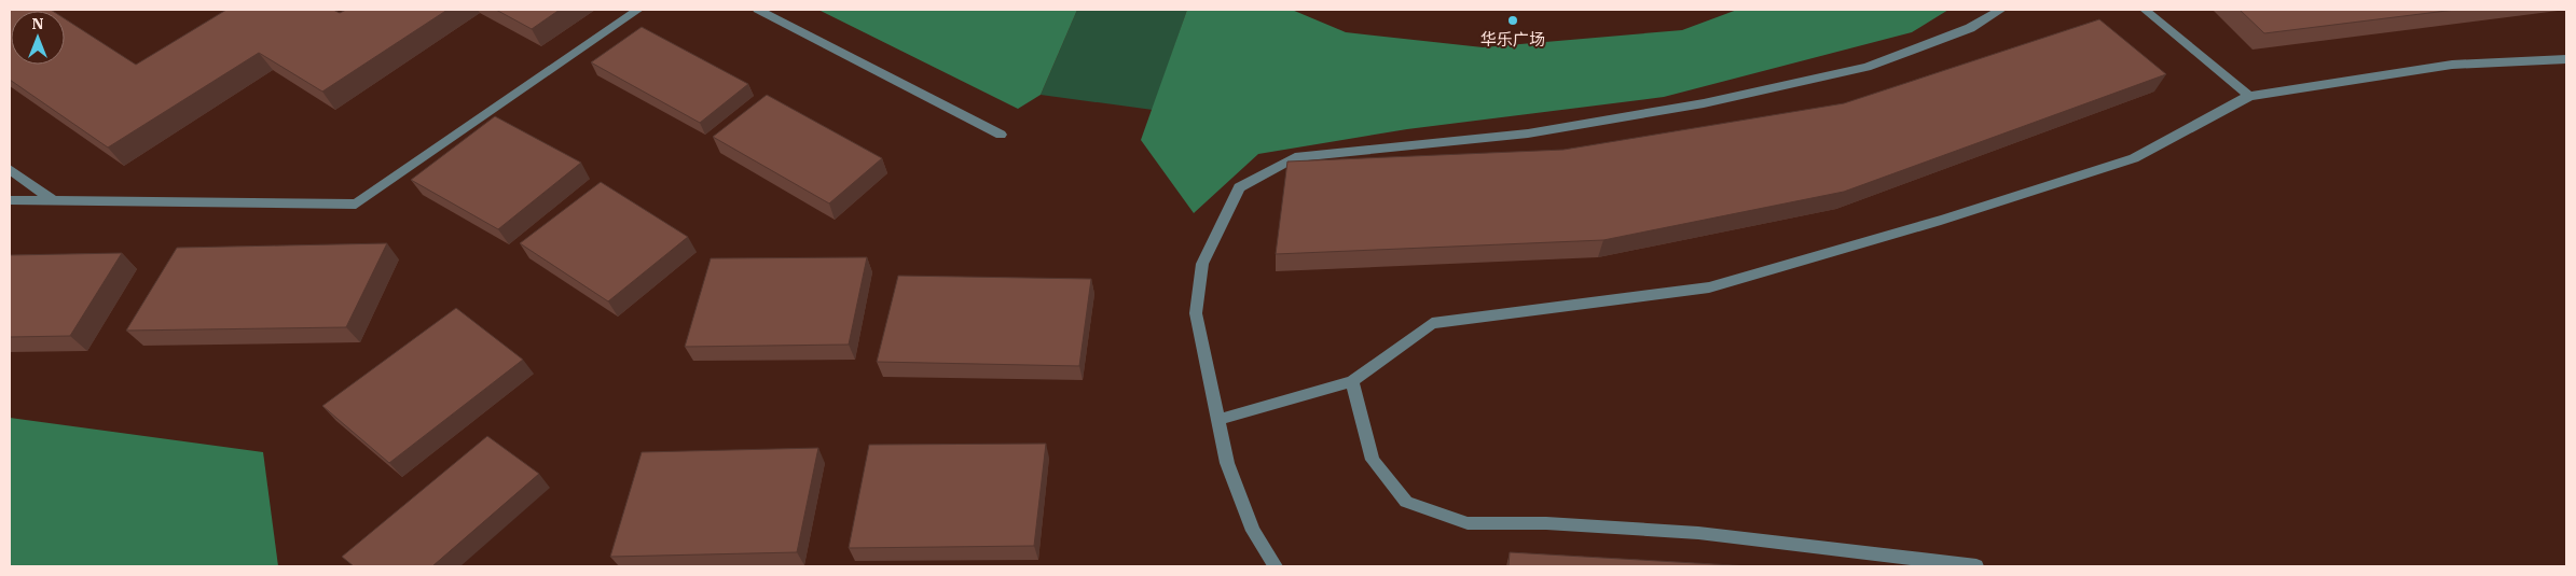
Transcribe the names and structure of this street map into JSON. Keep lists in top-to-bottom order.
{
  "places": ["华乐广场"],
  "north": "top"
}
